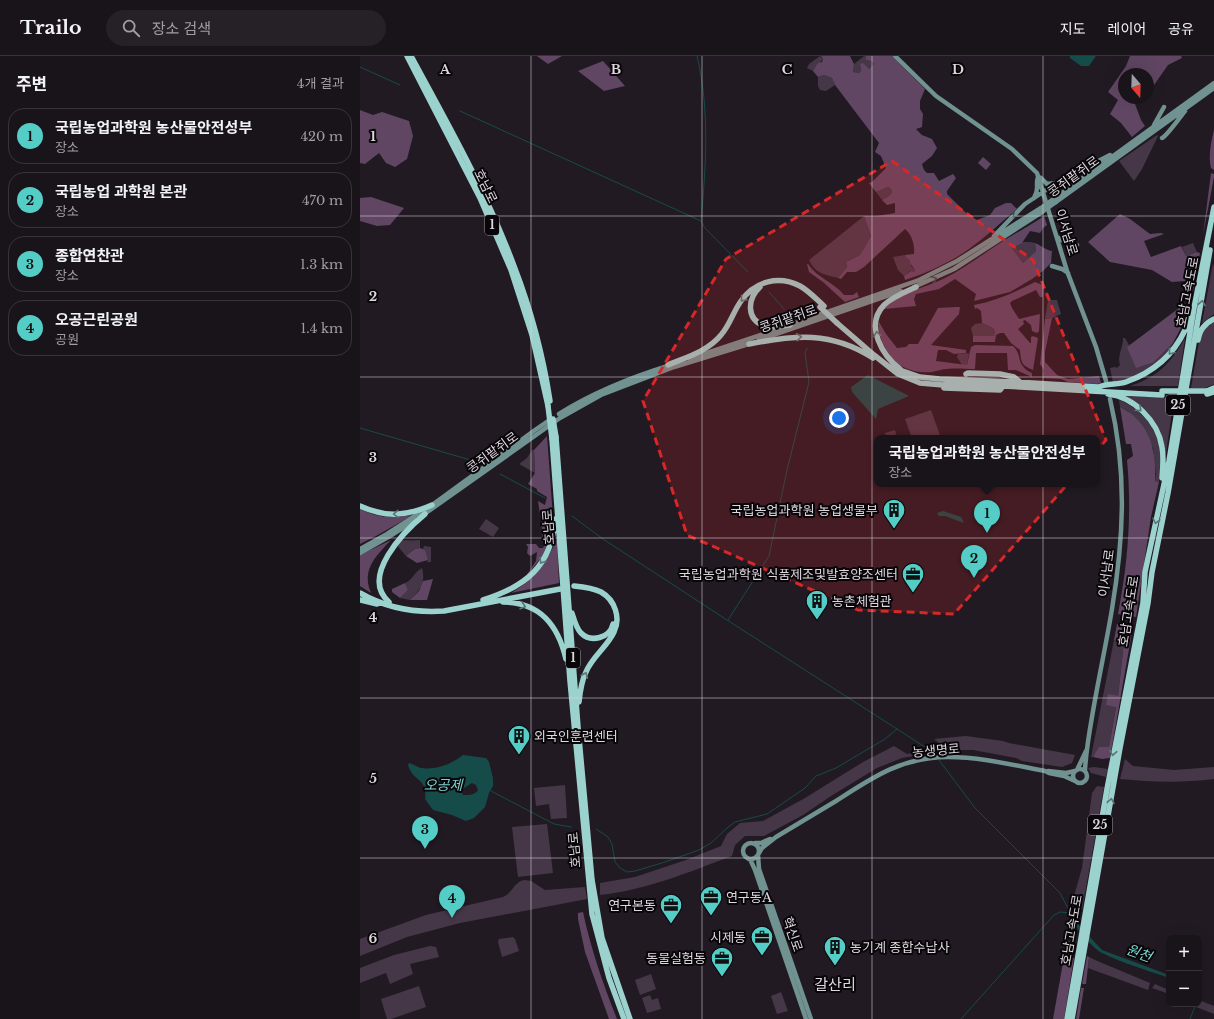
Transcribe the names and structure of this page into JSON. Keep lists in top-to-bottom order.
{
  "streets": {
    "highway": [
      "호남로",
      "1",
      "호남고속도로",
      "25"
    ],
    "main road": [
      "콩쥐팥쥐로",
      "이서남로",
      "농생명로",
      "혁신로"
    ]
  },
  "crossings": [
    ["이서남로", "농생명로"],
    ["농생명로", "혁신로"]
  ],
  "districts": ["갈산리"],
  "water": ["오공제", "원천"],
  "places": {
    "building": [
      "국립농업과학원 농업생물부",
      "농촌체험관",
      "외국인훈련센터",
      "농기계 종합수납사"
    ],
    "office": [
      "국립농업과학원 식품제조및발효양조센터",
      "연구동A",
      "연구본동",
      "시제동",
      "동물실험동"
    ]
  },
  "north": "bottom",
  "page": {
    "header": "Trailo",
    "search": "장소 검색",
    "nav": ["지도", "레이어", "공유"],
    "heading": ["주변", "4개 결과"],
    "list": [
      {
        "mark": "1",
        "name": "국립농업과학원 농산물안전성부",
        "note": "장소",
        "value": "420 m"
      },
      {
        "mark": "2",
        "name": "국립농업 과학원 본관",
        "note": "장소",
        "value": "470 m"
      },
      {
        "mark": "3",
        "name": "종합연찬관",
        "note": "장소",
        "value": "1.3 km"
      },
      {
        "mark": "4",
        "name": "오공근린공원",
        "note": "공원",
        "value": "1.4 km"
      }
    ],
    "popup": ["국립농업과학원 농산물안전성부", "장소"],
    "pins": [
      "1",
      "2",
      "3",
      "4"
    ],
    "map_buttons": ["+", "−"]
  },
  "grid": {
    "columns": [
      "A",
      "B",
      "C",
      "D"
    ],
    "rows": [
      "1",
      "2",
      "3",
      "4",
      "5",
      "6"
    ]
  }
}
